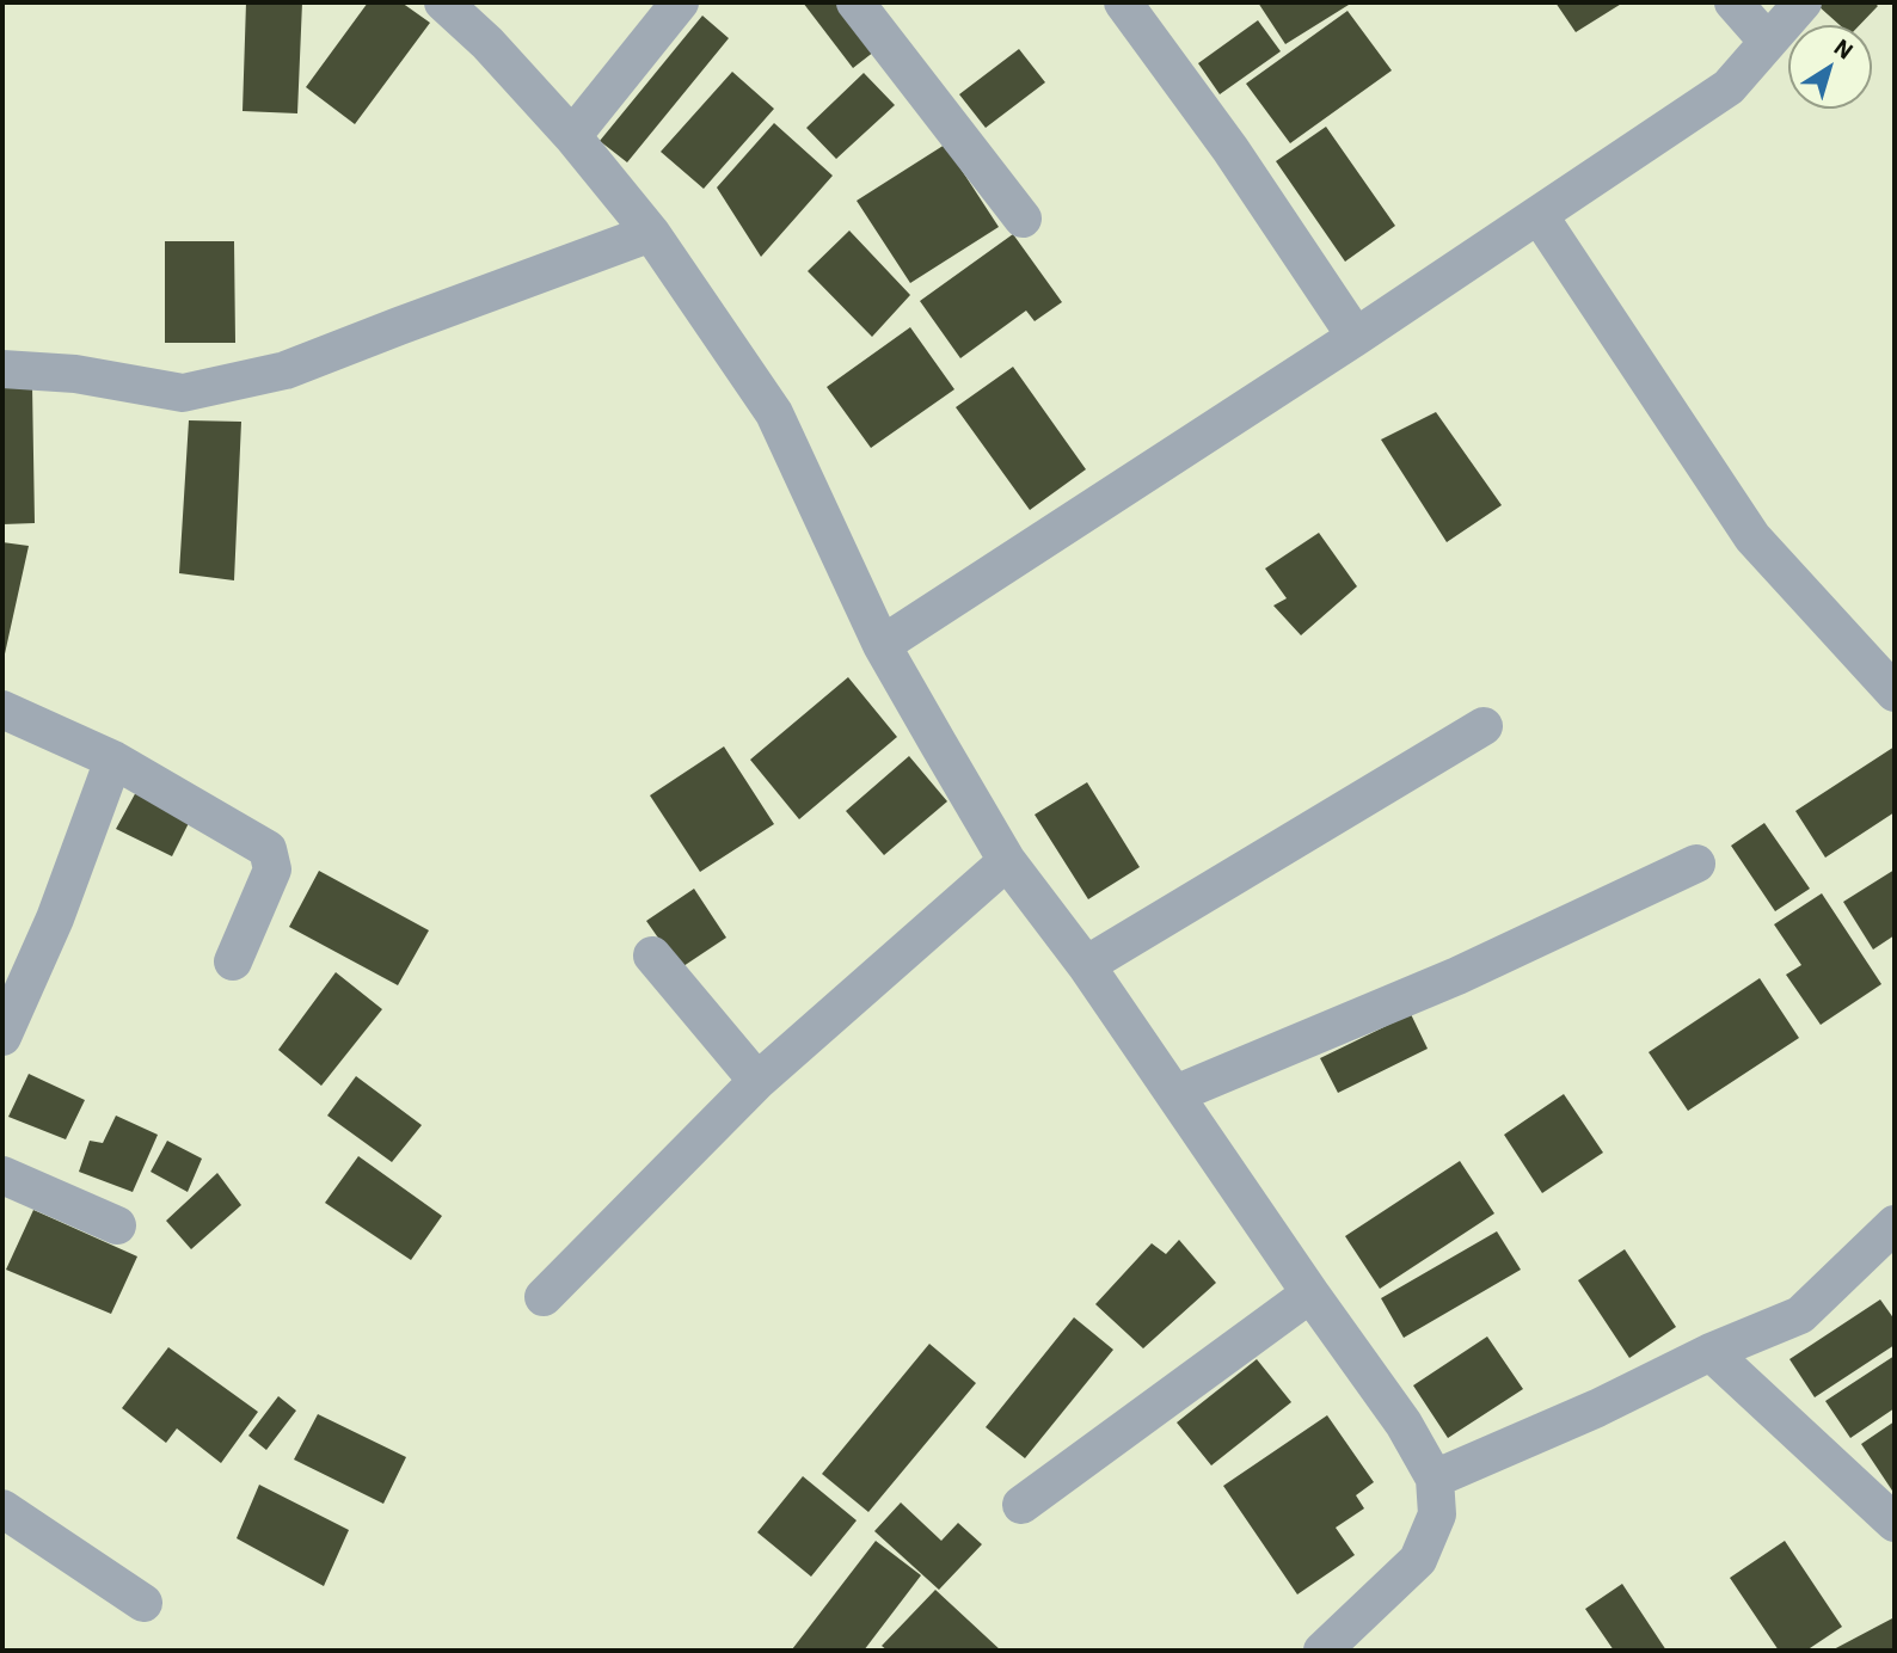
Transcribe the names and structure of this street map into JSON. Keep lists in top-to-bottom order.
{
  "north": "top right"
}
